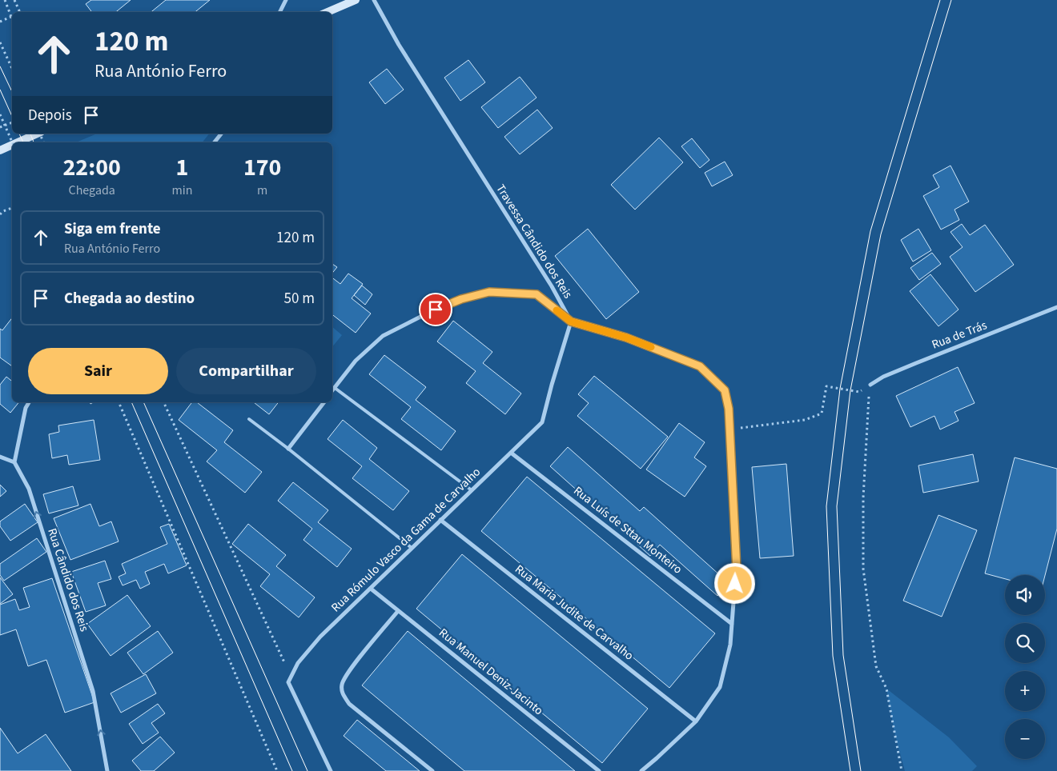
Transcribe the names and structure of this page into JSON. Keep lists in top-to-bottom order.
{
  "streets": {
    "street": [
      "Travessa Cândido dos Reis",
      "Rua de Trás",
      "Rua Luís de Sttau Monteiro",
      "Rua Rómulo Vasco da Gama de Carvalho",
      "Rua Cândido dos Reis",
      "Rua Maria Judite de Carvalho",
      "Rua Manuel Deniz-Jacinto"
    ]
  },
  "crossings": [
    ["Travessa Cândido dos Reis", "Rua Rómulo Vasco da Gama de Carvalho"],
    ["Rua Luís de Sttau Monteiro", "Rua Rómulo Vasco da Gama de Carvalho"],
    ["Rua Rómulo Vasco da Gama de Carvalho", "Rua Maria Judite de Carvalho"],
    ["Rua Rómulo Vasco da Gama de Carvalho", "Rua Manuel Deniz-Jacinto"]
  ],
  "one_way": ["Rua Cândido dos Reis"],
  "page": {
    "turn": ["120 m", "Rua António Ferro"],
    "then": "Depois",
    "eta": [
      "22:00",
      "Chegada",
      "1",
      "min",
      "170",
      "m"
    ],
    "list": [
      {
        "name": "Siga em frente",
        "note": "Rua António Ferro",
        "value": "120 m"
      },
      {
        "name": "Chegada ao destino",
        "value": "50 m"
      }
    ],
    "buttons": ["Sair", "Compartilhar"],
    "map_buttons": ["+", "−"]
  }
}
